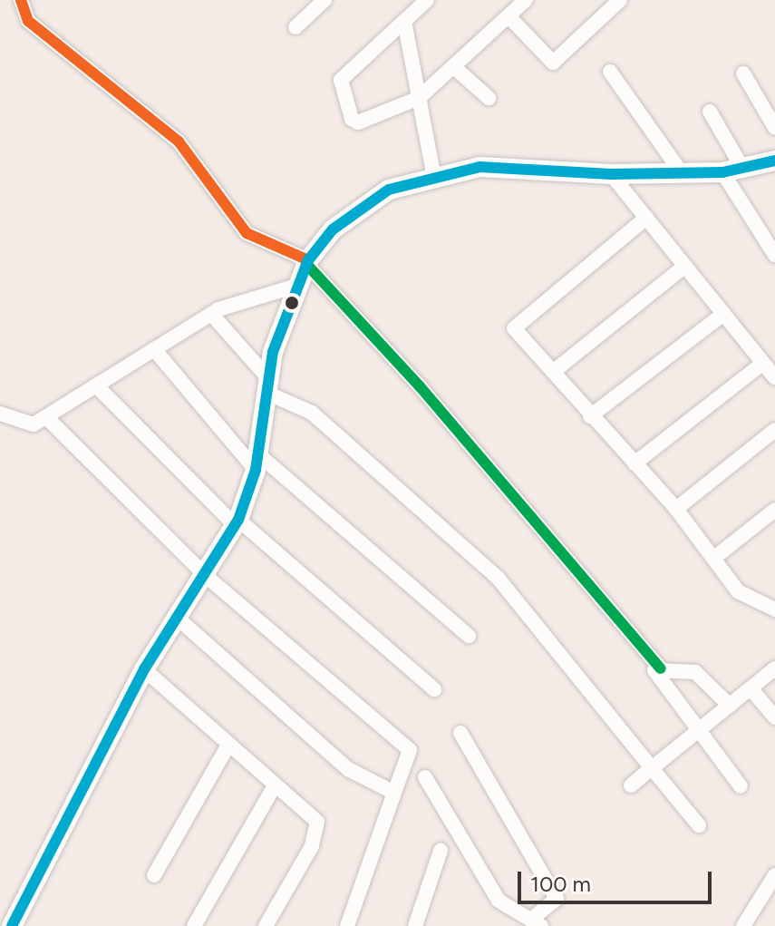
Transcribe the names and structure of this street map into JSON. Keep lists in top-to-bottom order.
{
  "scale_bar": "100 m"
}
